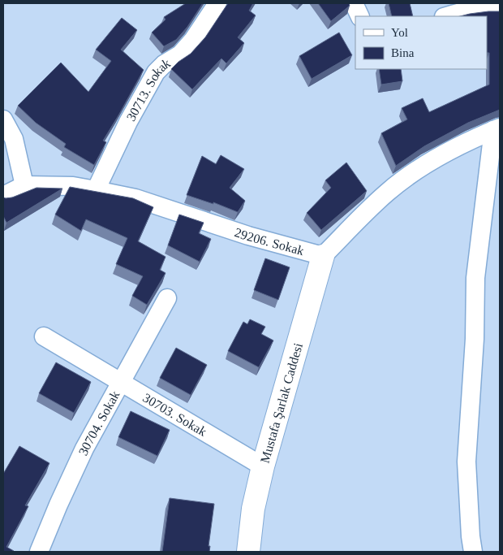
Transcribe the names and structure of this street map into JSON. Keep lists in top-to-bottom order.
{
  "streets": {
    "street": [
      "30713. Sokak",
      "29206. Sokak",
      "Mustafa Şarlak Caddesi",
      "30703. Sokak",
      "30704. Sokak"
    ]
  },
  "crossings": [
    ["30713. Sokak", "29206. Sokak"],
    ["29206. Sokak", "Mustafa Şarlak Caddesi"],
    ["Mustafa Şarlak Caddesi", "30703. Sokak"],
    ["30703. Sokak", "30704. Sokak"]
  ],
  "legend": ["Yol", "Bina"]
}
